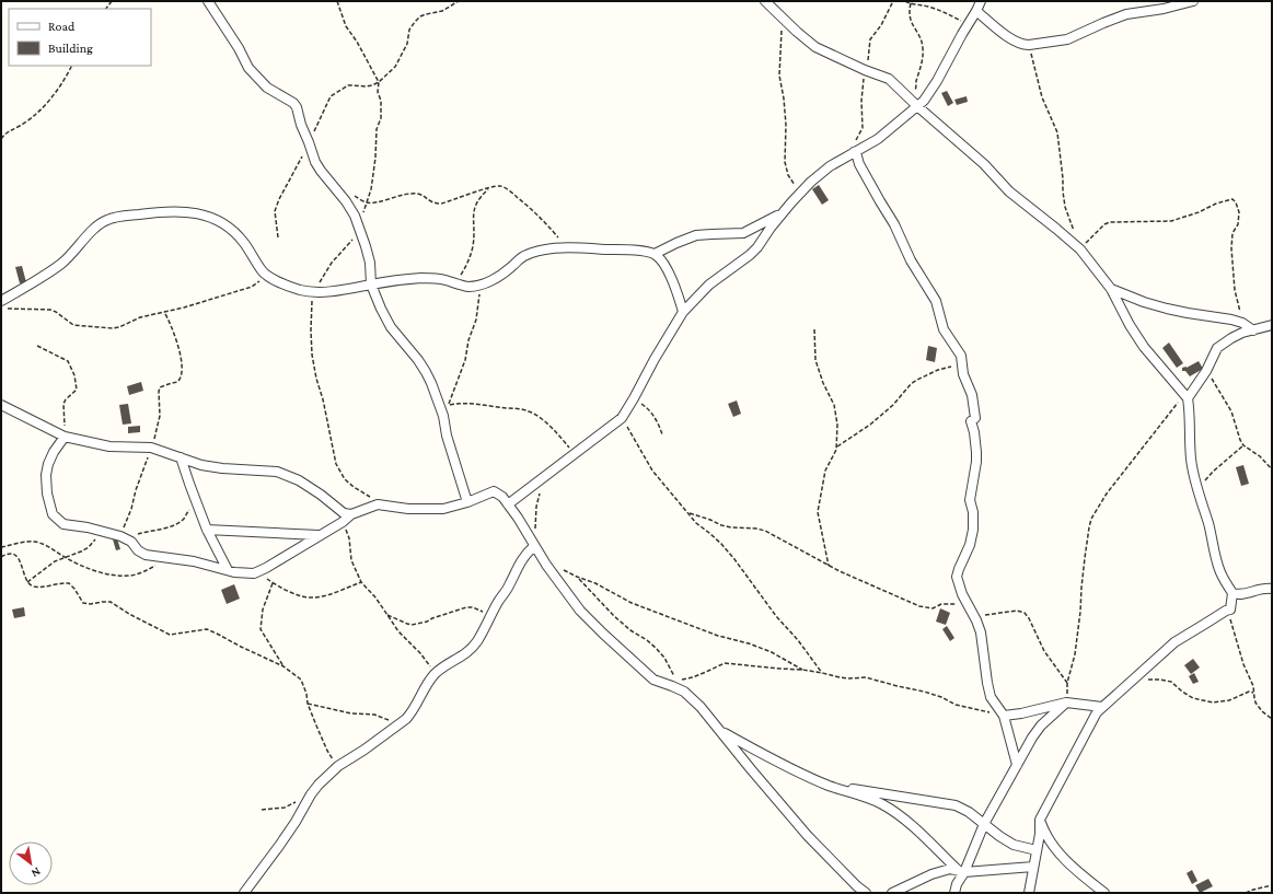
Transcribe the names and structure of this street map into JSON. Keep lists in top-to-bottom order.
{
  "legend": ["Road", "Building"],
  "north": "bottom right"
}
